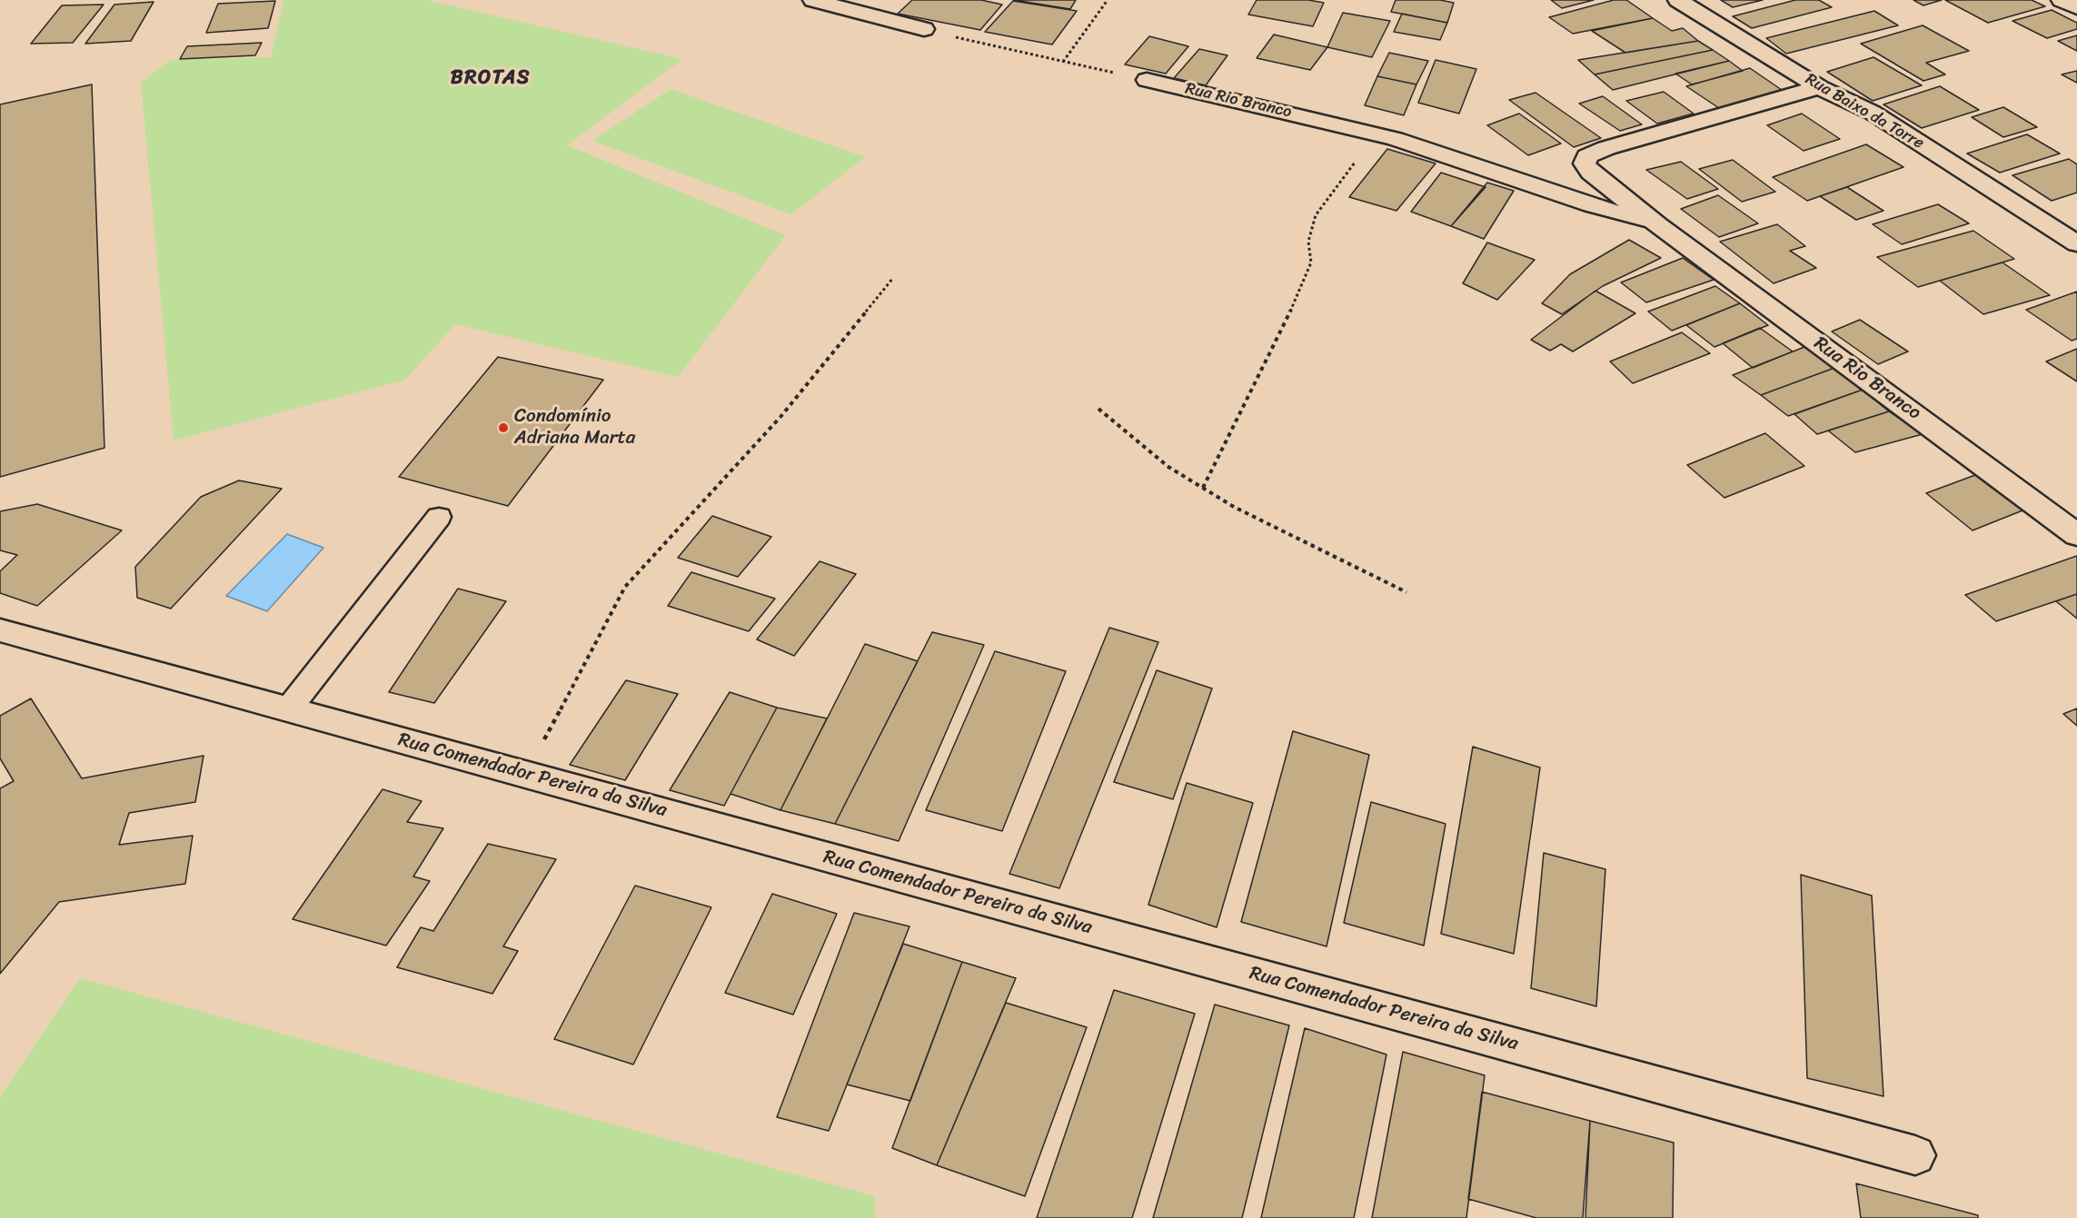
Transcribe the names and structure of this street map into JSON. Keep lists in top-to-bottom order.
{
  "streets": {
    "street": ["Rua Rio Branco", "Rua Baixo da Torre", "Rua Comendador Pereira da Silva"]
  },
  "crossings": [
    ["Rua Rio Branco", "Rua Baixo da Torre"]
  ],
  "districts": ["BROTAS"],
  "places": ["Condomínio Adriana Marta"]
}
